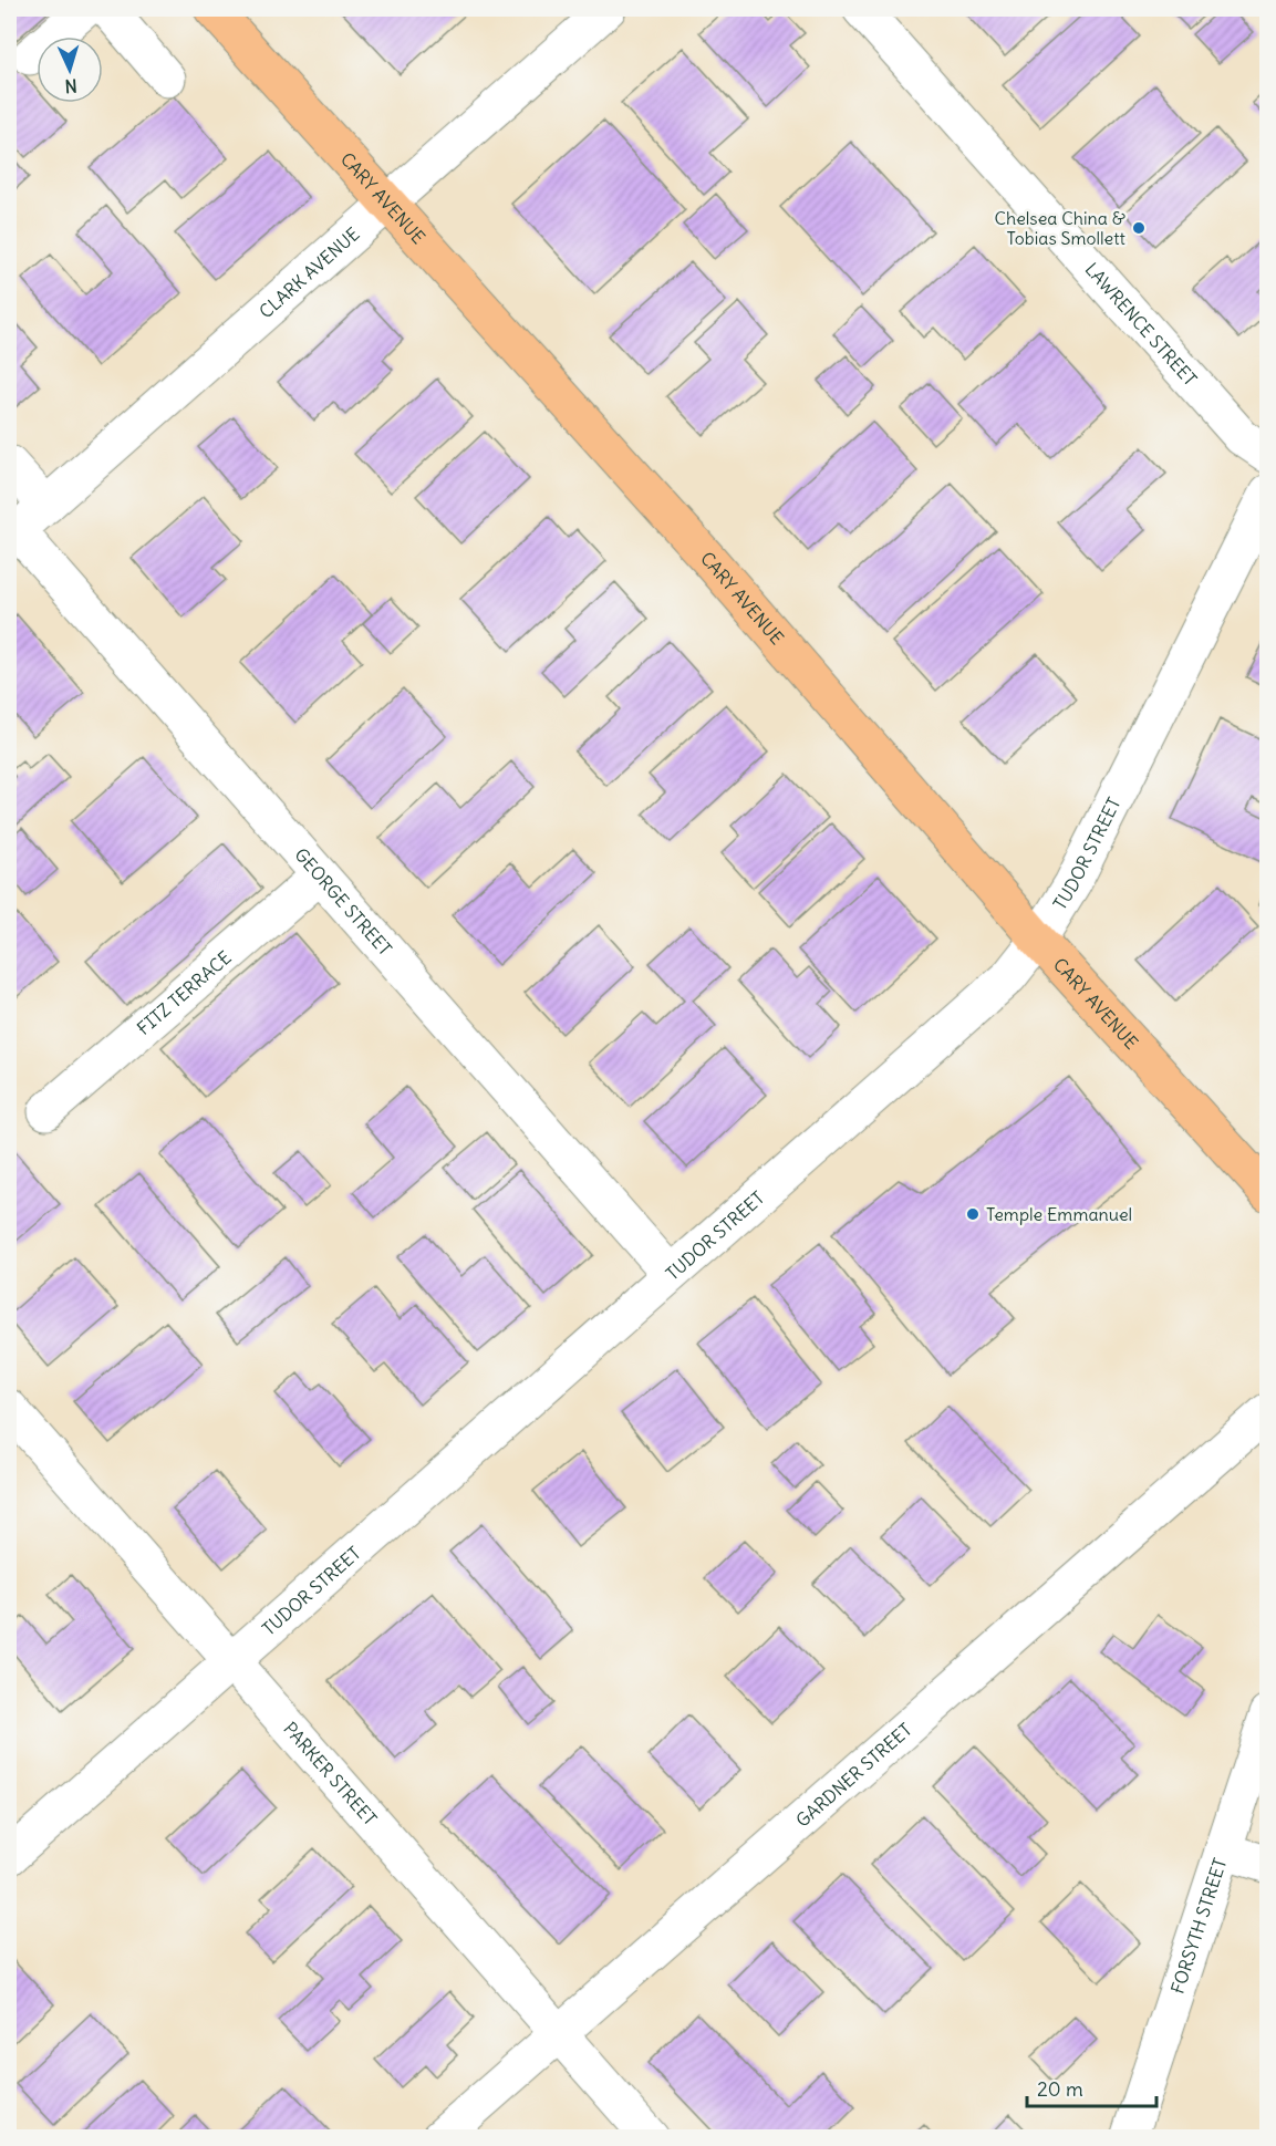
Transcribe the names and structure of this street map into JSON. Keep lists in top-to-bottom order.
{
  "streets": {
    "main road": ["CARY AVENUE"],
    "street": [
      "CLARK AVENUE",
      "LAWRENCE STREET",
      "TUDOR STREET",
      "GEORGE STREET",
      "FITZ TERRACE",
      "PARKER STREET",
      "GARDNER STREET",
      "FORSYTH STREET"
    ]
  },
  "crossings": [
    ["CARY AVENUE", "CLARK AVENUE"],
    ["CARY AVENUE", "TUDOR STREET"],
    ["CLARK AVENUE", "GEORGE STREET"],
    ["TUDOR STREET", "GEORGE STREET"],
    ["TUDOR STREET", "PARKER STREET"],
    ["GEORGE STREET", "FITZ TERRACE"],
    ["PARKER STREET", "GARDNER STREET"]
  ],
  "places": ["Chelsea China & Tobias Smollett", "Temple Emmanuel"],
  "scale_bar": "20 m",
  "north": "bottom"
}
